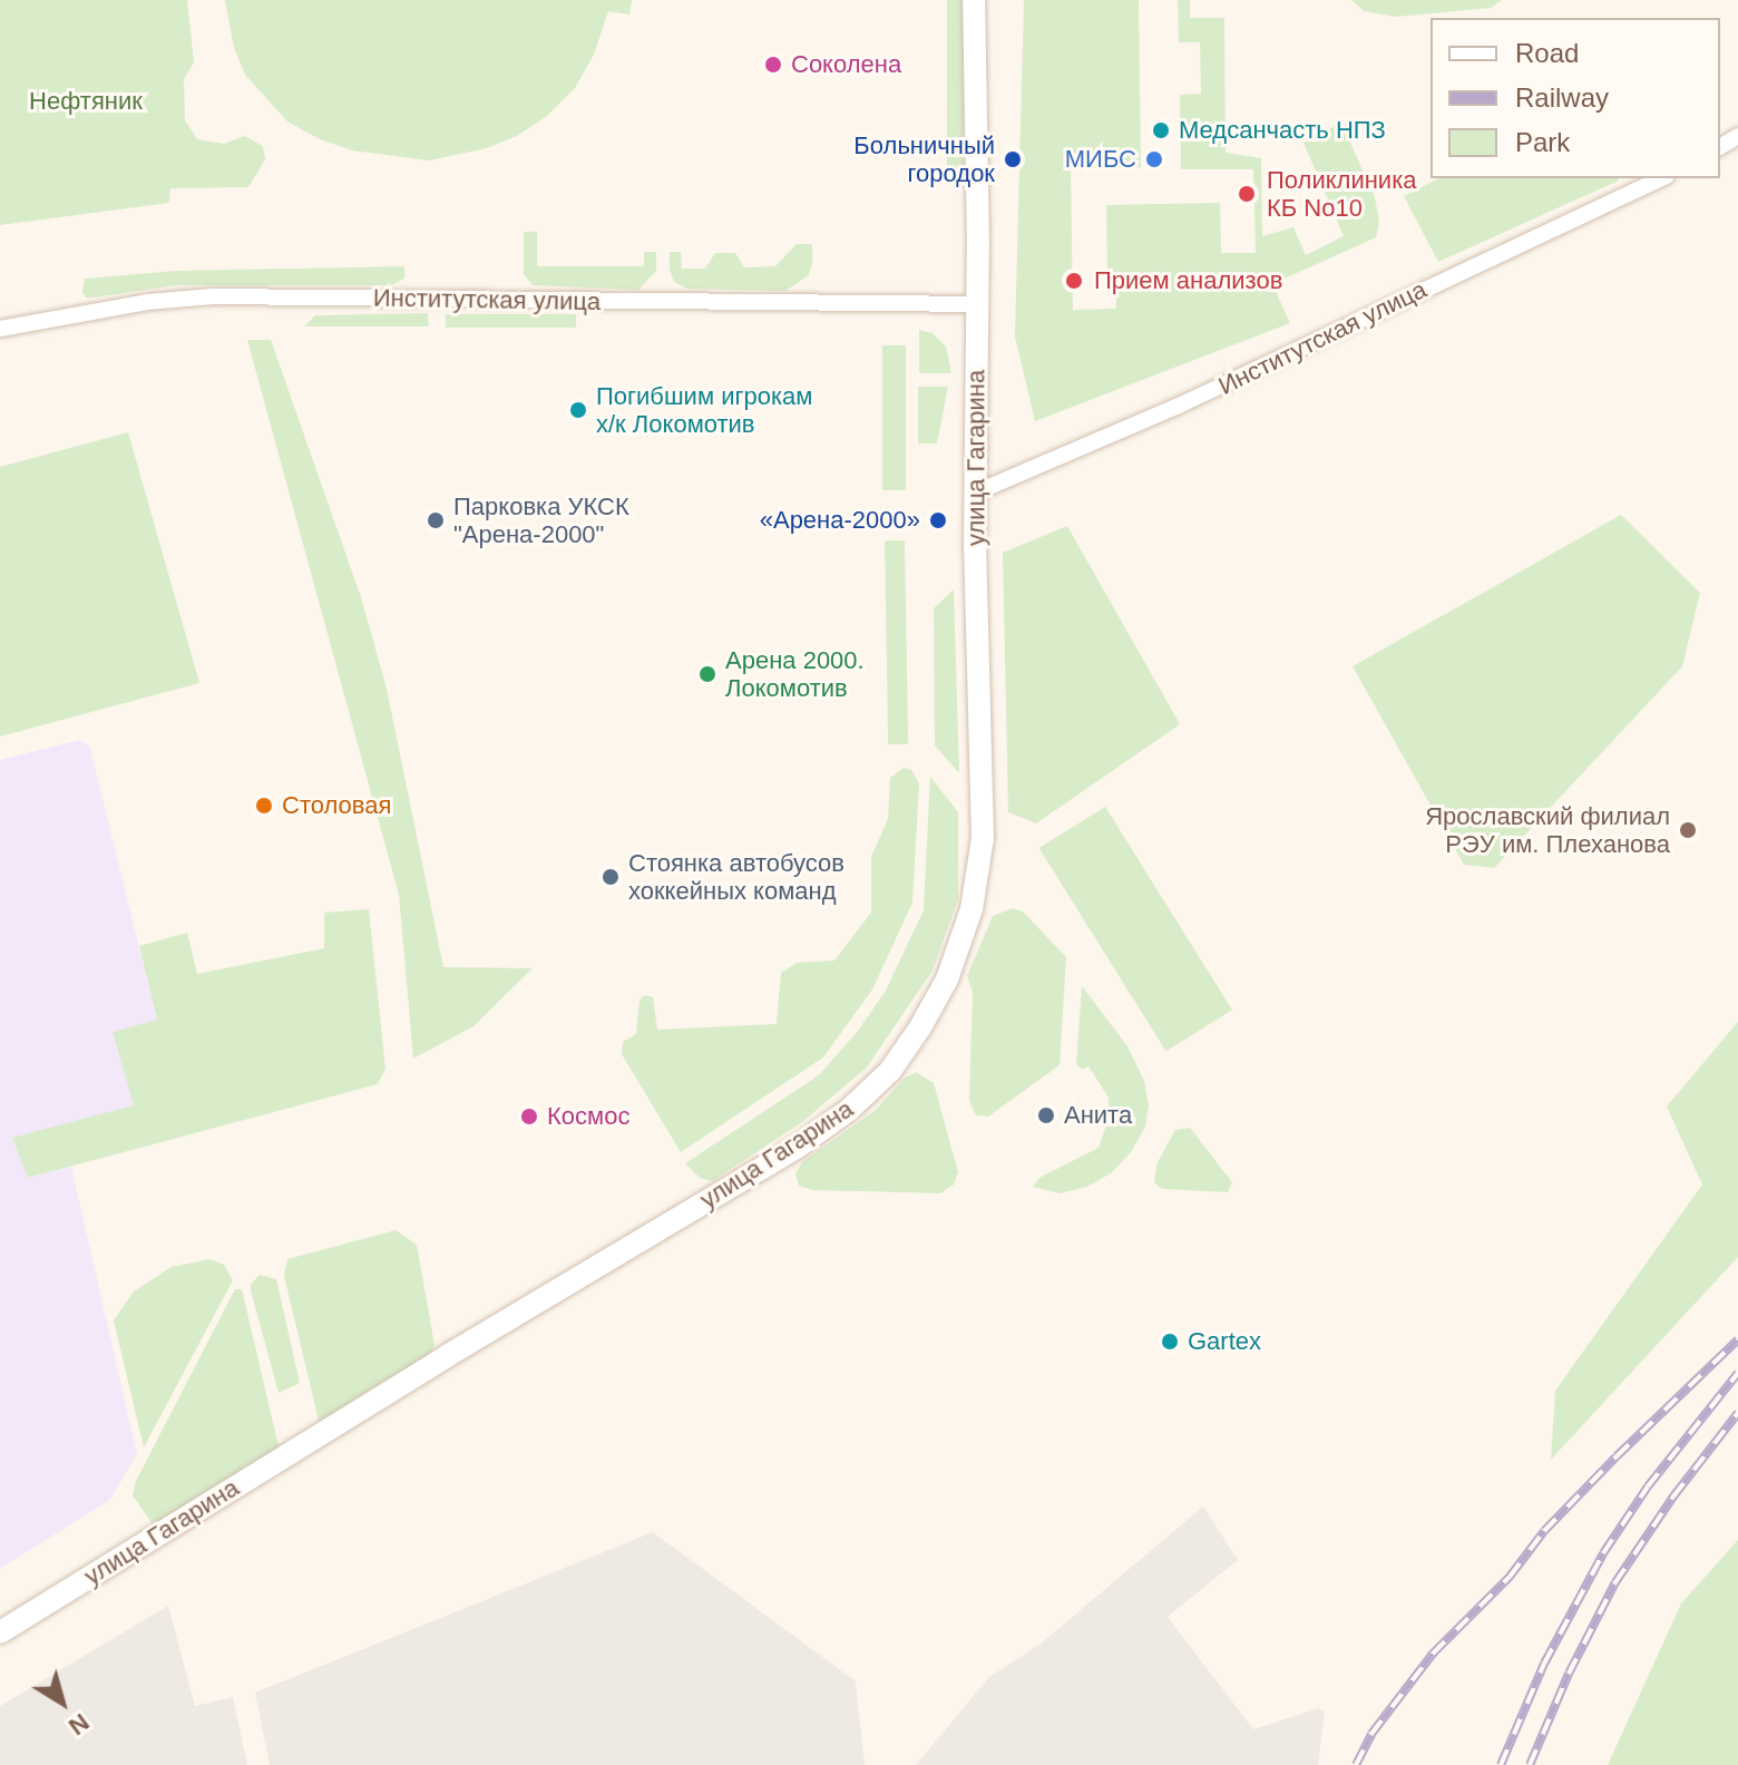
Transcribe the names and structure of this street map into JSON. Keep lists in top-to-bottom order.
{
  "streets": {
    "main road": ["улица Гагарина"],
    "street": ["Институтская улица"]
  },
  "crossings": [
    ["Институтская улица", "улица Гагарина"]
  ],
  "parks": ["Нефтяник"],
  "places": [
    "Соколена",
    "Медсанчасть НПЗ",
    "Больничный городок",
    "МИБС",
    "Поликлиника КБ No10",
    "Прием анализов",
    "Погибшим игрокам х/к Локомотив",
    "Парковка УКСК \"Арена-2000\"",
    "«Арена-2000»",
    "Арена 2000. Локомотив",
    "Столовая",
    "Ярославский филиал РЭУ им. Плеханова",
    "Стоянка автобусов хоккейных команд",
    "Анита",
    "Космос",
    "Gartex"
  ],
  "legend": ["Road", "Railway", "Park"],
  "north": "bottom right"
}
